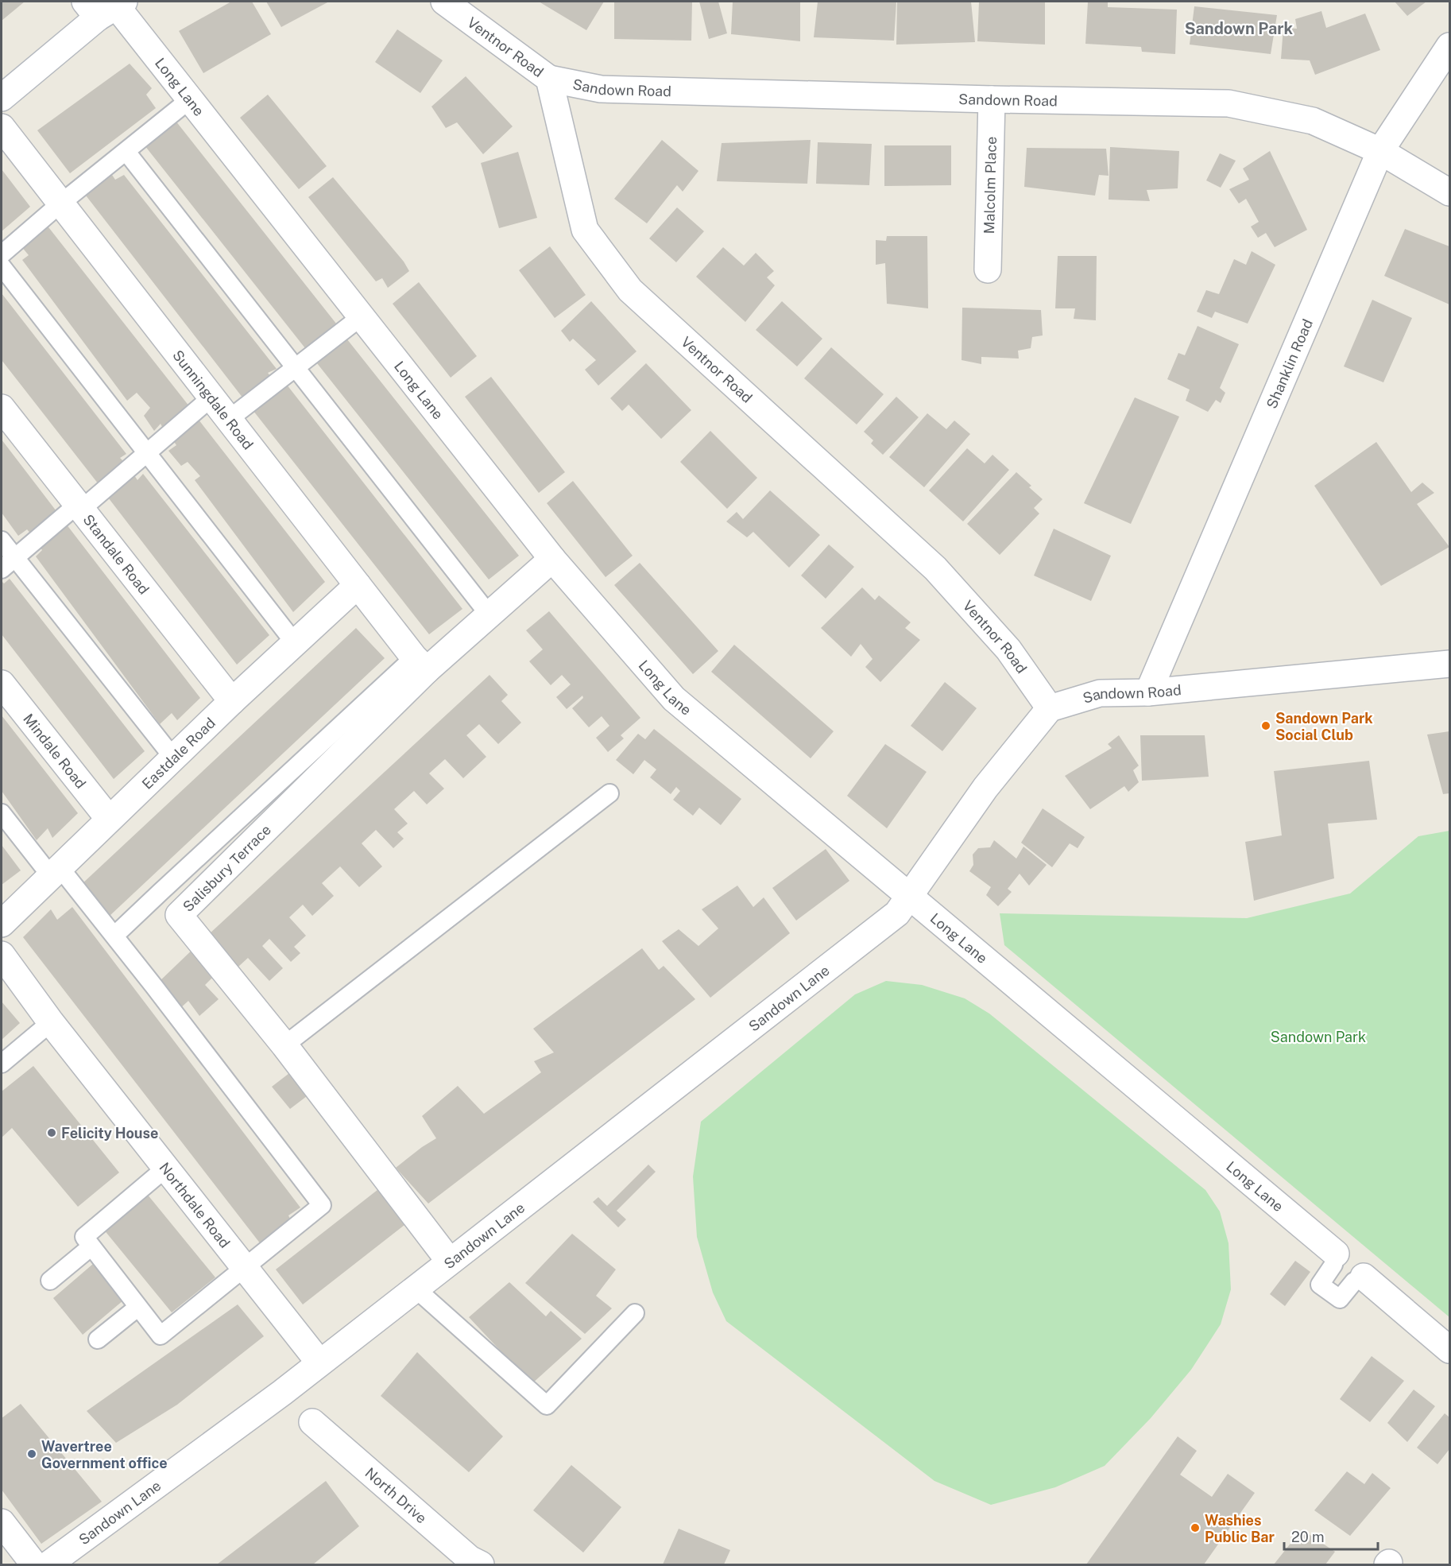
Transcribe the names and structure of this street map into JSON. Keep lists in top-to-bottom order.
{
  "streets": {
    "street": [
      "Ventnor Road",
      "Sandown Road",
      "Long Lane",
      "Malcolm Place",
      "Shanklin Road",
      "Sunningdale Road",
      "Standale Road",
      "Mindale Road",
      "Eastdale Road",
      "Salisbury Terrace",
      "Sandown Lane",
      "Northdale Road",
      "North Drive"
    ]
  },
  "crossings": [
    ["Ventnor Road", "Sandown Road"],
    ["Sandown Road", "Malcolm Place"],
    ["Sandown Road", "Shanklin Road"],
    ["Long Lane", "Salisbury Terrace"],
    ["Long Lane", "Sandown Lane"],
    ["Sunningdale Road", "Eastdale Road"],
    ["Sunningdale Road", "Salisbury Terrace"],
    ["Standale Road", "Eastdale Road"],
    ["Mindale Road", "Eastdale Road"],
    ["Salisbury Terrace", "Sandown Lane"],
    ["Sandown Lane", "Northdale Road"]
  ],
  "districts": ["Sandown Park"],
  "parks": ["Sandown Park"],
  "places": [
    "Sandown Park Social Club",
    "Felicity House",
    "Wavertree Government office",
    "Washies Public Bar"
  ],
  "scale_bar": "20 m"
}
